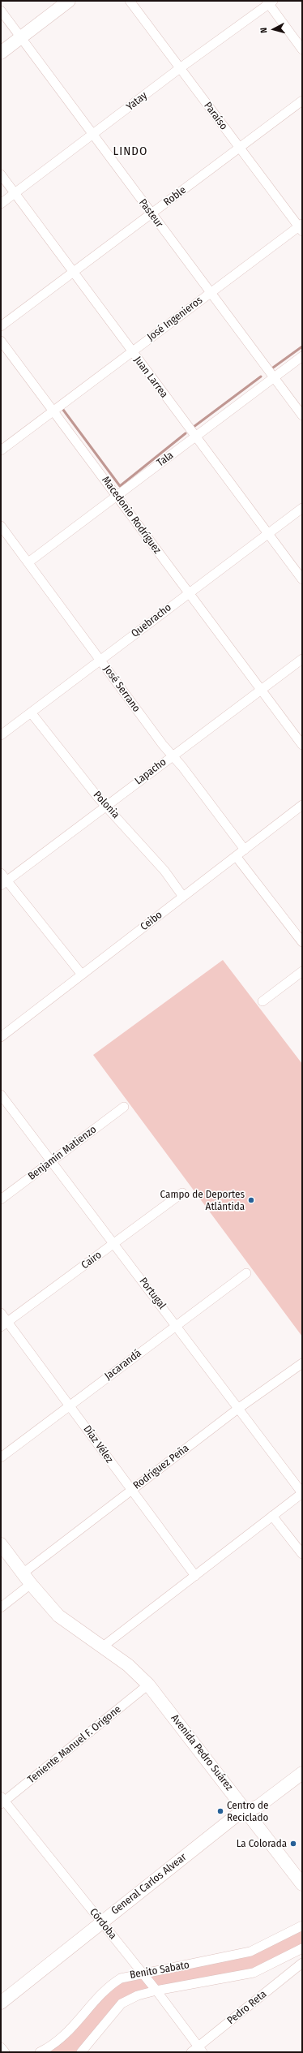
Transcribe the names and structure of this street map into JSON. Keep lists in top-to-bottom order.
{
  "streets": {
    "street": [
      "Yatay",
      "Paraíso",
      "Roble",
      "Pasteur",
      "José Ingenieros",
      "Juan Larrea",
      "Tala",
      "Macedonio Rodríguez",
      "Quebracho",
      "José Serrano",
      "Lapacho",
      "Polonia",
      "Ceibo",
      "Benjamín Matienzo",
      "Cairo",
      "Portugal",
      "Jacarandá",
      "Díaz Vélez",
      "Rodríguez Peña",
      "Teniente Manuel F. Origone",
      "Avenida Pedro Suárez",
      "General Carlos Alvear",
      "Córdoba",
      "Benito Sabato",
      "Pedro Reta"
    ]
  },
  "crossings": [
    ["Yatay", "Paraíso"],
    ["Yatay", "Pasteur"],
    ["Yatay", "Juan Larrea"],
    ["Paraíso", "Roble"],
    ["Paraíso", "José Ingenieros"],
    ["Roble", "Pasteur"],
    ["Roble", "Juan Larrea"],
    ["Pasteur", "José Ingenieros"],
    ["Pasteur", "Tala"],
    ["José Ingenieros", "Juan Larrea"],
    ["José Ingenieros", "Macedonio Rodríguez"],
    ["Juan Larrea", "Tala"],
    ["Juan Larrea", "Quebracho"],
    ["Tala", "Macedonio Rodríguez"],
    ["Tala", "José Serrano"],
    ["Macedonio Rodríguez", "Quebracho"],
    ["Macedonio Rodríguez", "Lapacho"],
    ["Quebracho", "José Serrano"],
    ["Quebracho", "Polonia"],
    ["José Serrano", "Lapacho"],
    ["José Serrano", "Ceibo"],
    ["Lapacho", "Polonia"],
    ["Polonia", "Ceibo"],
    ["Benjamín Matienzo", "Portugal"],
    ["Cairo", "Portugal"],
    ["Cairo", "Díaz Vélez"],
    ["Portugal", "Jacarandá"],
    ["Portugal", "Rodríguez Peña"],
    ["Jacarandá", "Díaz Vélez"],
    ["Díaz Vélez", "Rodríguez Peña"],
    ["Rodríguez Peña", "Avenida Pedro Suárez"],
    ["Teniente Manuel F. Origone", "Avenida Pedro Suárez"],
    ["Teniente Manuel F. Origone", "Córdoba"],
    ["Avenida Pedro Suárez", "General Carlos Alvear"],
    ["General Carlos Alvear", "Córdoba"],
    ["Córdoba", "Benito Sabato"],
    ["Córdoba", "Pedro Reta"]
  ],
  "districts": ["LINDO"],
  "places": ["Campo de Deportes Atlántida", "Centro de Reciclado", "La Colorada"],
  "north": "left"
}
